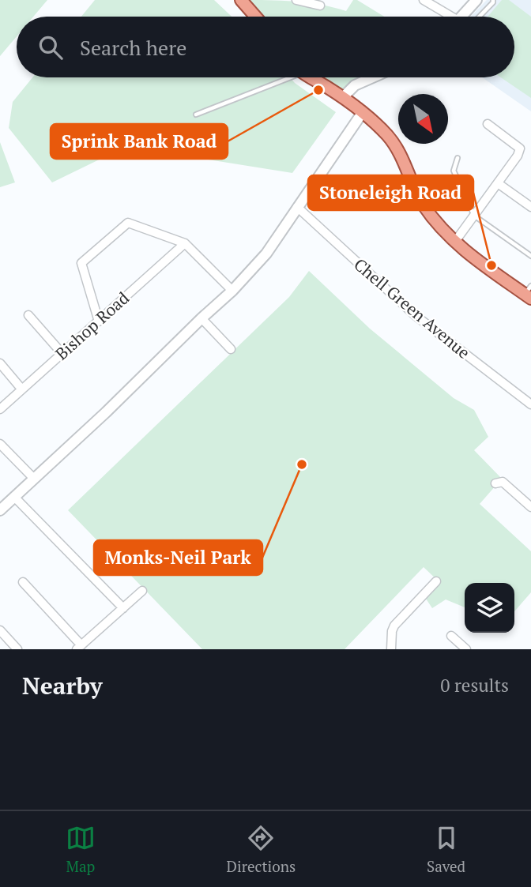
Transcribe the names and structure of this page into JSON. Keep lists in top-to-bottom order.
{
  "streets": {
    "street": ["Chell Green Avenue", "Bishop Road"]
  },
  "places": ["Sprink Bank Road", "Stoneleigh Road", "Monks-Neil Park"],
  "north": "bottom right",
  "page": {
    "search": "Search here",
    "heading": ["Nearby", "0 results"],
    "nav": ["Map", "Directions", "Saved"]
  }
}
